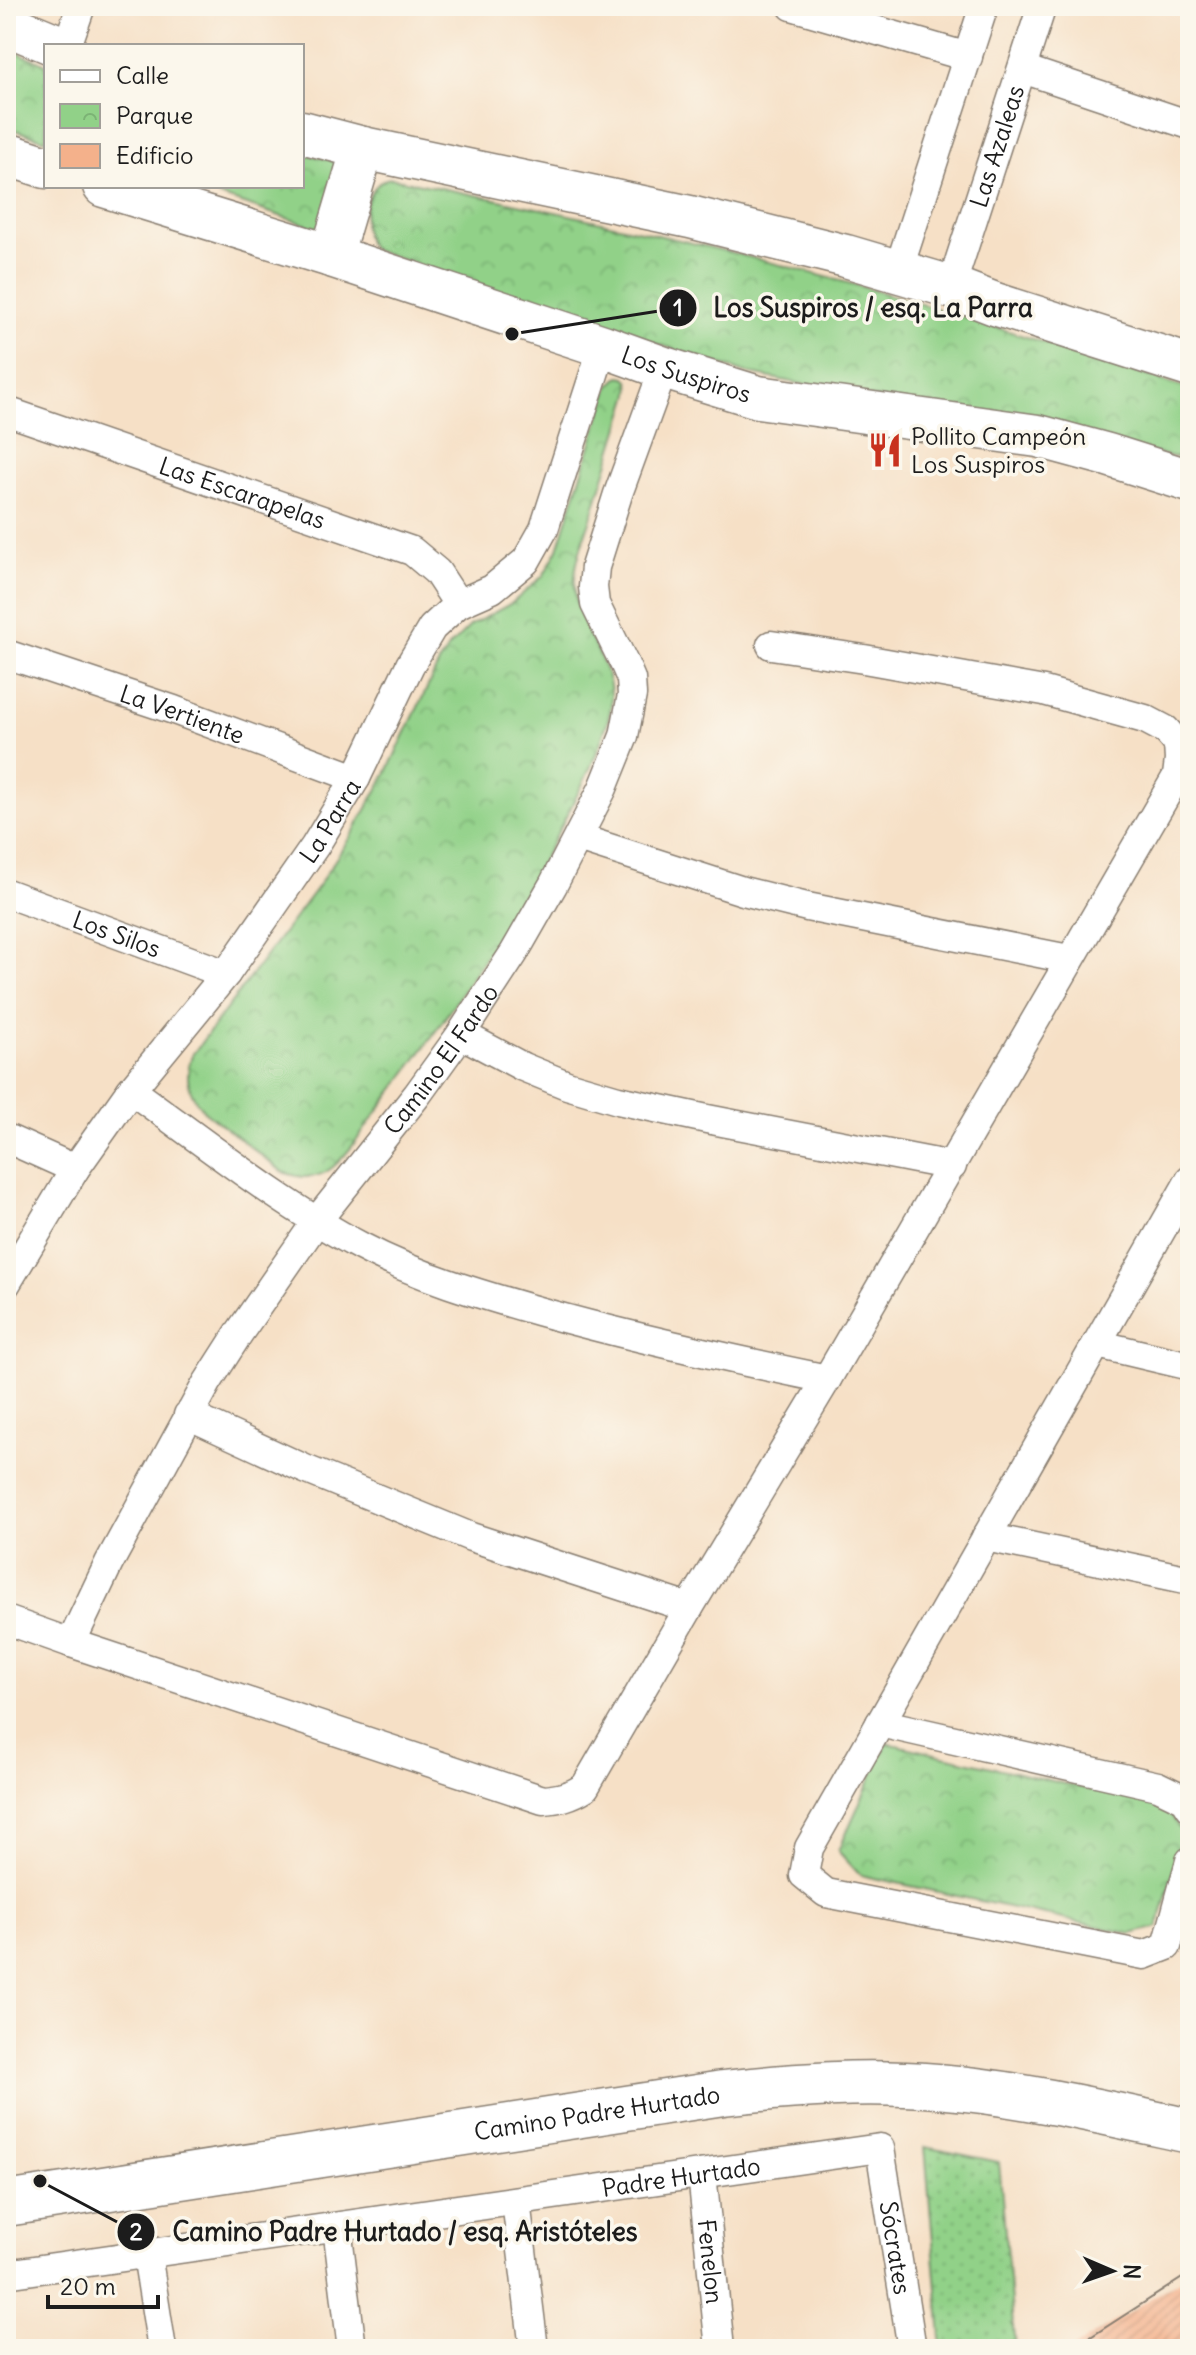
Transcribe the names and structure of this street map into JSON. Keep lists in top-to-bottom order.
{
  "streets": {
    "main road": ["Camino Padre Hurtado"],
    "street": [
      "Las Azaleas",
      "Los Suspiros",
      "Las Escarapelas",
      "La Vertiente",
      "La Parra",
      "Los Silos",
      "Camino El Fardo",
      "Padre Hurtado",
      "Sócrates",
      "Fenelon"
    ]
  },
  "crossings": [
    ["Los Suspiros", "La Parra"],
    ["Los Suspiros", "Camino El Fardo"],
    ["Las Escarapelas", "La Parra"],
    ["La Vertiente", "La Parra"],
    ["La Parra", "Los Silos"],
    ["Padre Hurtado", "Sócrates"],
    ["Padre Hurtado", "Fenelon"]
  ],
  "places": {
    "other": ["Los Suspiros / esq. La Parra", "Camino Padre Hurtado / esq. Aristóteles"],
    "restaurant": ["Pollito Campeón Los Suspiros"]
  },
  "legend": ["Calle", "Parque", "Edificio"],
  "scale_bar": "20 m",
  "north": "right"
}
